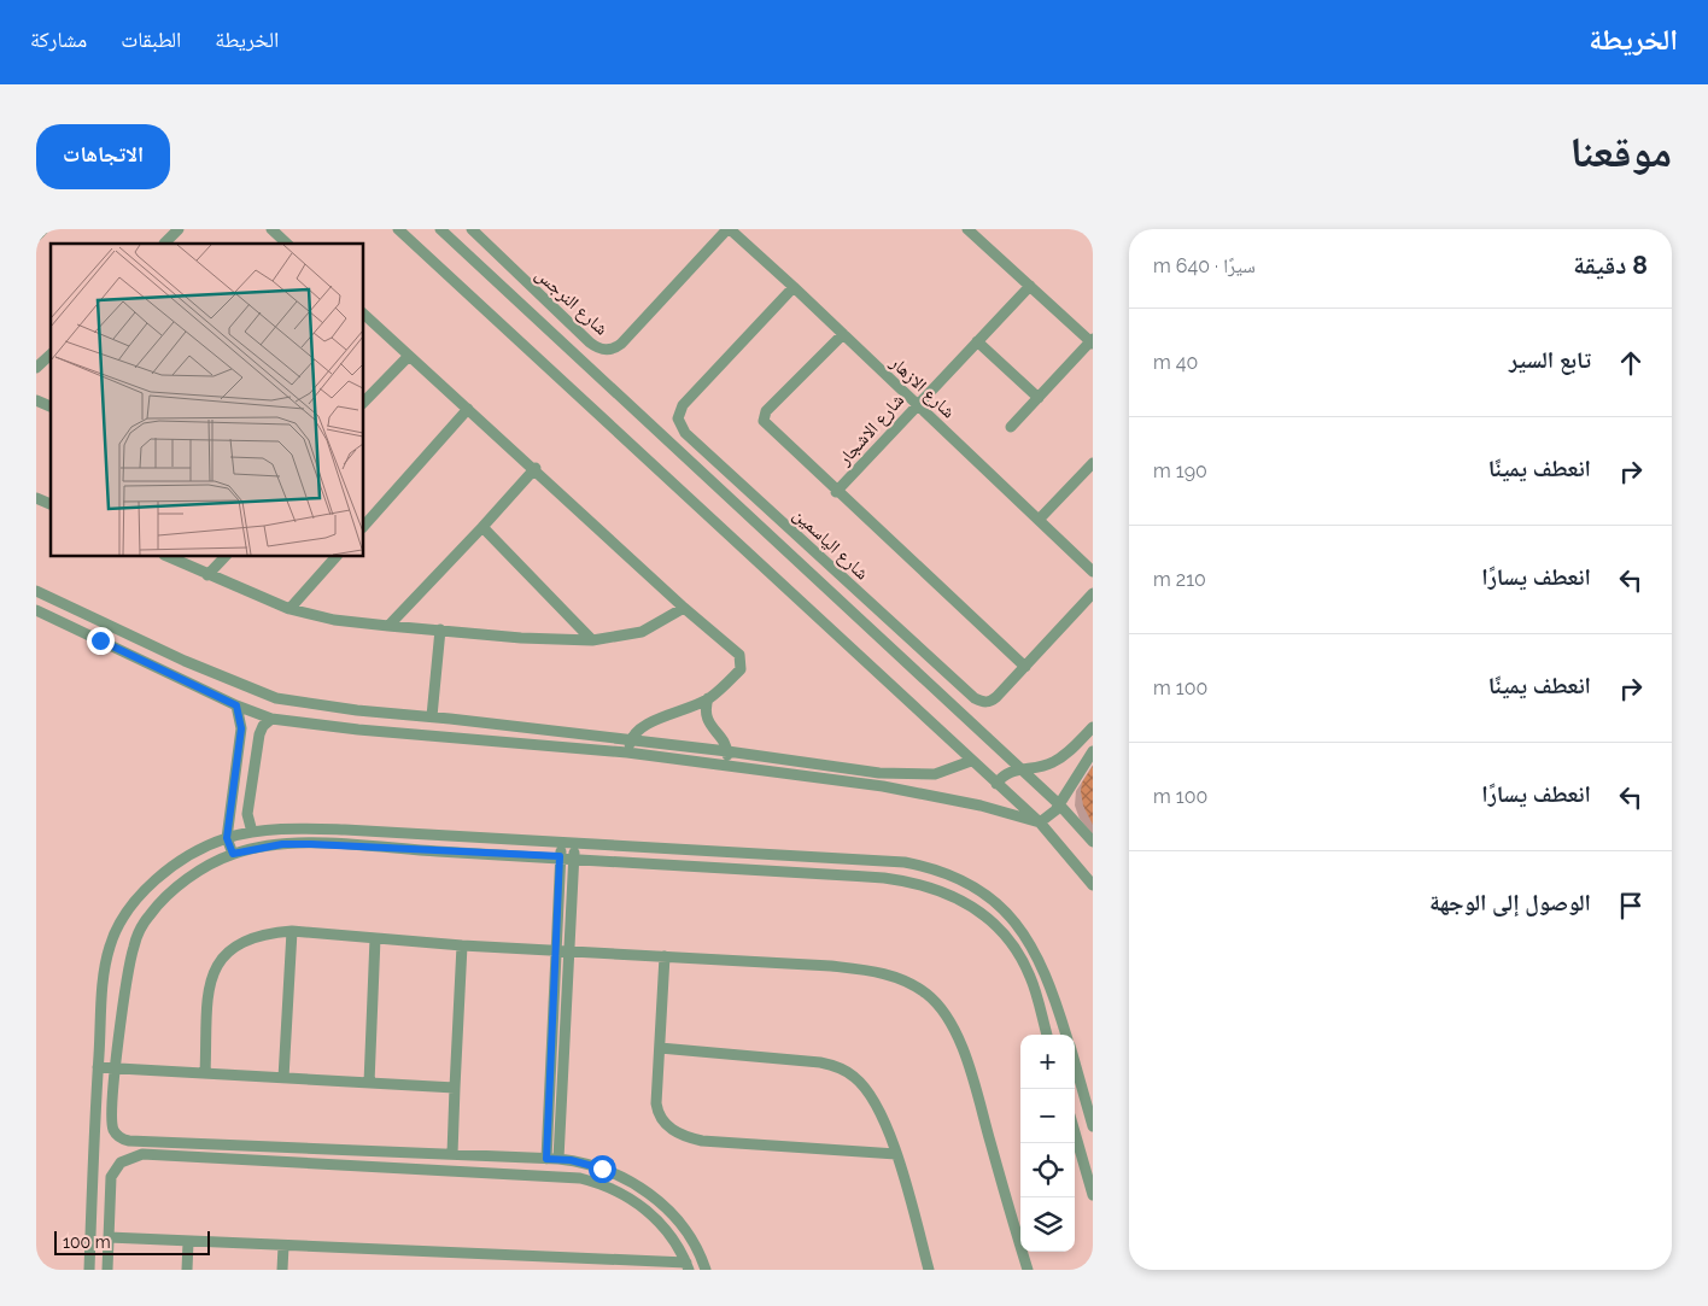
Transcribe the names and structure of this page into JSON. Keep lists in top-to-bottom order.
{
  "streets": {
    "street": [
      "شارع النرجس",
      "شارع الازهار",
      "شارع الاشجار",
      "شارع الياسمين"
    ]
  },
  "crossings": [
    ["شارع النرجس", "شارع الازهار"],
    ["شارع الازهار", "شارع الاشجار"],
    ["شارع الازهار", "شارع الياسمين"]
  ],
  "scale_bar": "100 m",
  "page": {
    "header": "الخريطة",
    "nav": ["الخريطة", "الطبقات", "مشاركة"],
    "title": "موقعنا",
    "buttons": "الاتجاهات",
    "heading": ["8 دقيقة", "سيرًا · 640 m"],
    "list": [
      ["تابع السير", "40 m"],
      ["انعطف يمينًا", "190 m"],
      ["انعطف يسارًا", "210 m"],
      ["انعطف يمينًا", "100 m"],
      ["انعطف يسارًا", "100 m"],
      "الوصول إلى الوجهة"
    ],
    "map_buttons": ["+", "−"],
    "scale": "100 m"
  }
}
